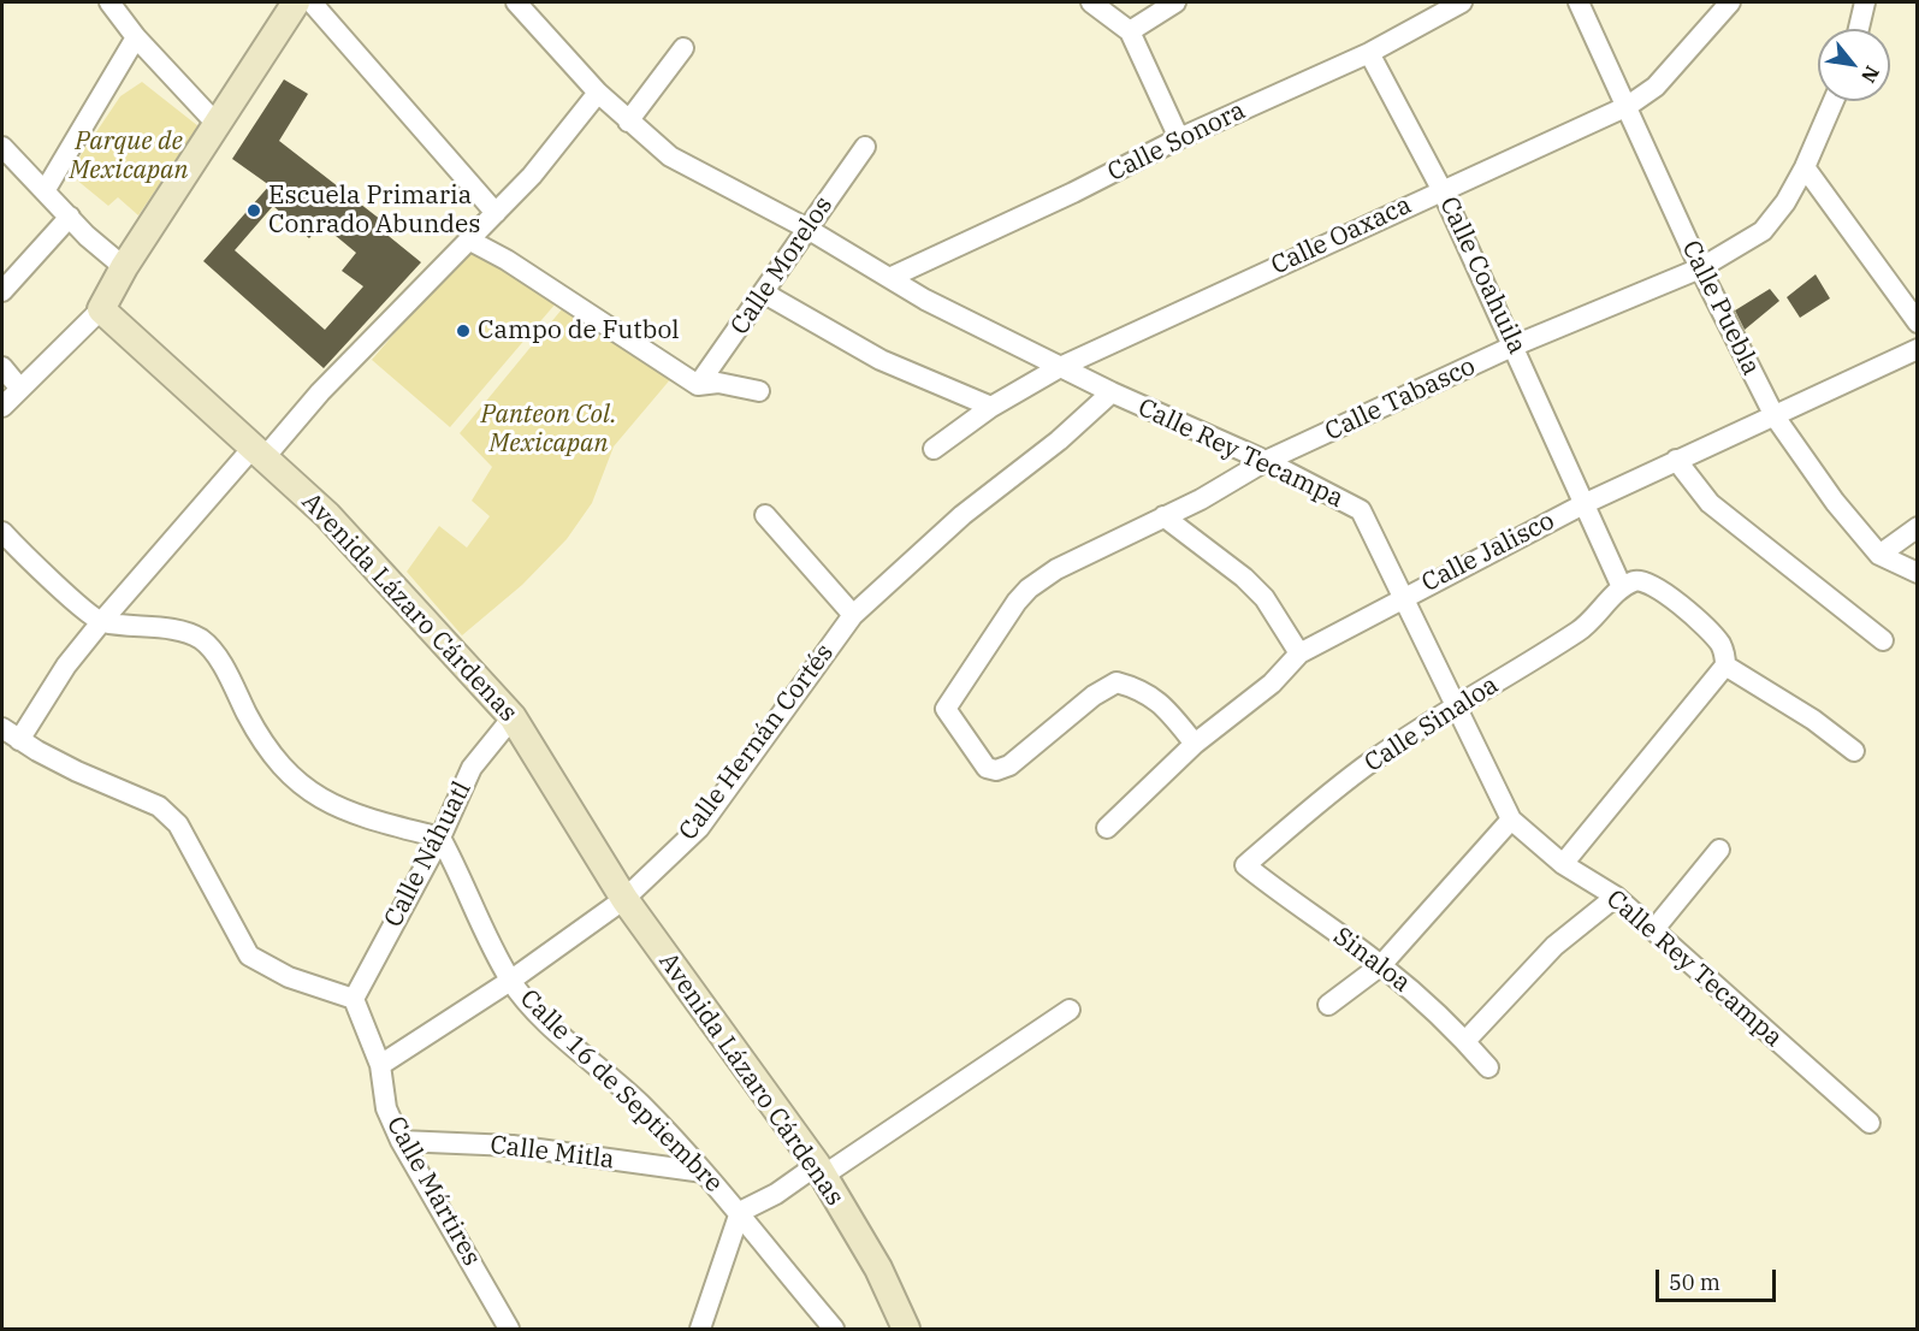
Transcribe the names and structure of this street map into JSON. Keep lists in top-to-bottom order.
{
  "streets": {
    "main road": ["Avenida Lázaro Cárdenas"],
    "street": [
      "Calle Sonora",
      "Calle Oaxaca",
      "Calle Morelos",
      "Calle Coahuila",
      "Calle Puebla",
      "Calle Tabasco",
      "Calle Rey Tecampa",
      "Calle Jalisco",
      "Calle Sinaloa",
      "Calle Hernán Cortés",
      "Calle Náhuatl",
      "Sinaloa",
      "Calle 16 de Septiembre",
      "Calle Mitla",
      "Calle Mártires"
    ]
  },
  "crossings": [
    ["Calle Sonora", "Calle Coahuila"],
    ["Calle Sonora", "Calle Rey Tecampa"],
    ["Calle Oaxaca", "Calle Coahuila"],
    ["Calle Oaxaca", "Calle Puebla"],
    ["Calle Oaxaca", "Calle Rey Tecampa"],
    ["Calle Morelos", "Calle Rey Tecampa"],
    ["Calle Coahuila", "Calle Tabasco"],
    ["Calle Coahuila", "Calle Jalisco"],
    ["Calle Puebla", "Calle Tabasco"],
    ["Calle Puebla", "Calle Jalisco"],
    ["Calle Tabasco", "Calle Rey Tecampa"],
    ["Calle Tabasco", "Calle Jalisco"],
    ["Calle Rey Tecampa", "Calle Jalisco"],
    ["Calle Rey Tecampa", "Calle Sinaloa"],
    ["Calle Rey Tecampa", "Calle Hernán Cortés"],
    ["Avenida Lázaro Cárdenas", "Calle Hernán Cortés"],
    ["Avenida Lázaro Cárdenas", "Calle Náhuatl"],
    ["Calle Sinaloa", "Sinaloa"],
    ["Calle Hernán Cortés", "Calle 16 de Septiembre"],
    ["Calle Hernán Cortés", "Calle Mártires"],
    ["Calle Náhuatl", "Calle 16 de Septiembre"],
    ["Calle Náhuatl", "Calle Mártires"],
    ["Calle 16 de Septiembre", "Calle Mitla"],
    ["Calle Mitla", "Calle Mártires"]
  ],
  "parks": ["Parque de Mexicapan", "Panteon Col. Mexicapan"],
  "places": ["Escuela Primaria Conrado Abundes", "Campo de Futbol"],
  "scale_bar": "50 m",
  "north": "bottom right"
}
